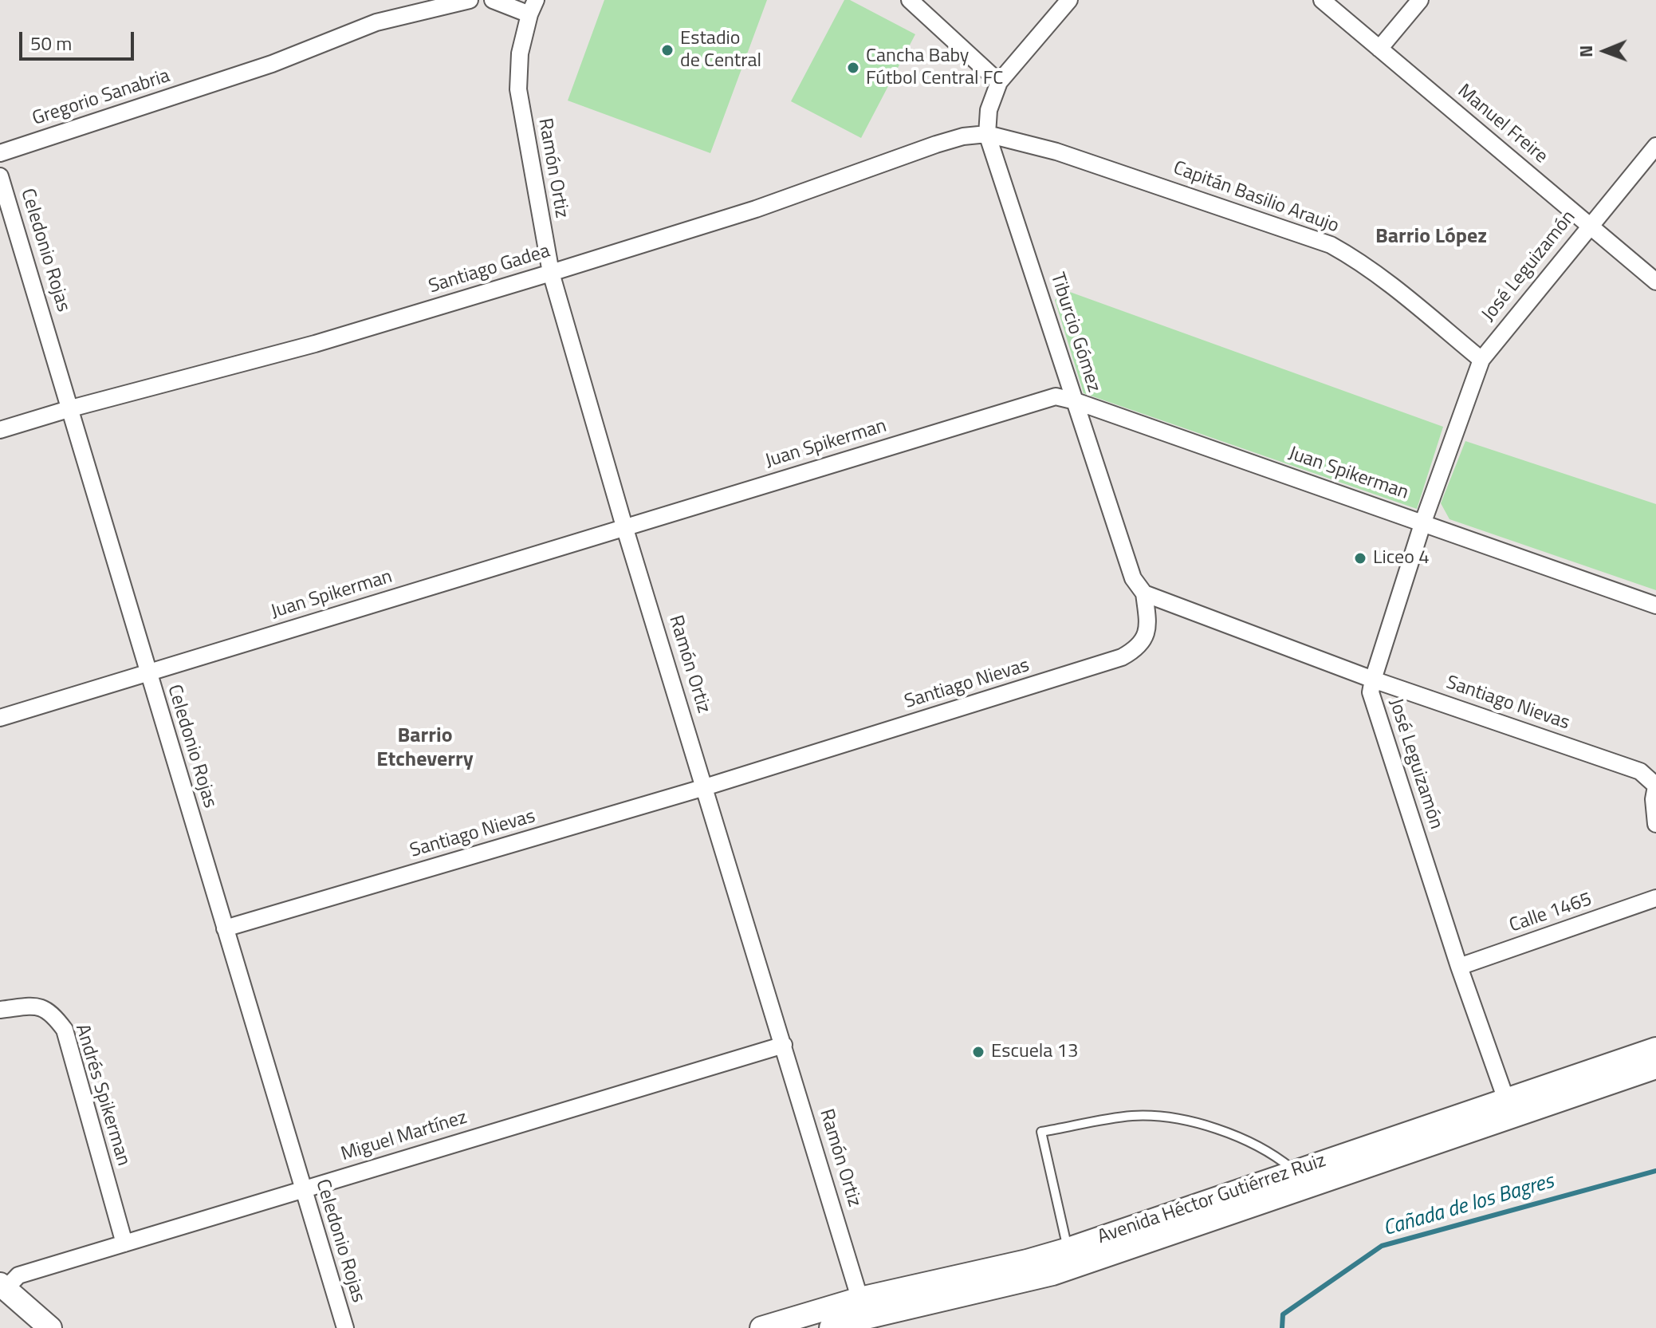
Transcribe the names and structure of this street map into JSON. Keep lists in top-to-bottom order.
{
  "streets": {
    "street": [
      "Gregorio Sanabria",
      "Manuel Freire",
      "Ramón Ortiz",
      "Capitán Basilio Araujo",
      "Celedonio Rojas",
      "José Leguizamón",
      "Santiago Gadea",
      "Tiburcio Gómez",
      "Juan Spikerman",
      "Santiago Nievas",
      "Calle 1465",
      "Andrés Spikerman",
      "Miguel Martínez",
      "Avenida Héctor Gutiérrez Ruiz"
    ]
  },
  "crossings": [
    ["Manuel Freire", "José Leguizamón"],
    ["Ramón Ortiz", "Santiago Gadea"],
    ["Ramón Ortiz", "Juan Spikerman"],
    ["Ramón Ortiz", "Santiago Nievas"],
    ["Ramón Ortiz", "Miguel Martínez"],
    ["Ramón Ortiz", "Avenida Héctor Gutiérrez Ruiz"],
    ["Capitán Basilio Araujo", "José Leguizamón"],
    ["Capitán Basilio Araujo", "Santiago Gadea"],
    ["Capitán Basilio Araujo", "Tiburcio Gómez"],
    ["Celedonio Rojas", "Santiago Gadea"],
    ["Celedonio Rojas", "Juan Spikerman"],
    ["Celedonio Rojas", "Santiago Nievas"],
    ["Celedonio Rojas", "Miguel Martínez"],
    ["José Leguizamón", "Juan Spikerman"],
    ["José Leguizamón", "Santiago Nievas"],
    ["José Leguizamón", "Calle 1465"],
    ["José Leguizamón", "Avenida Héctor Gutiérrez Ruiz"],
    ["Santiago Gadea", "Tiburcio Gómez"],
    ["Tiburcio Gómez", "Juan Spikerman"],
    ["Tiburcio Gómez", "Santiago Nievas"],
    ["Andrés Spikerman", "Miguel Martínez"]
  ],
  "districts": ["Barrio López", "Barrio Etcheverry"],
  "water": ["Cañada de los Bagres"],
  "places": [
    "Estadio de Central",
    "Cancha Baby Fútbol Central FC",
    "Liceo 4",
    "Escuela 13"
  ],
  "scale_bar": "50 m",
  "north": "left"
}
